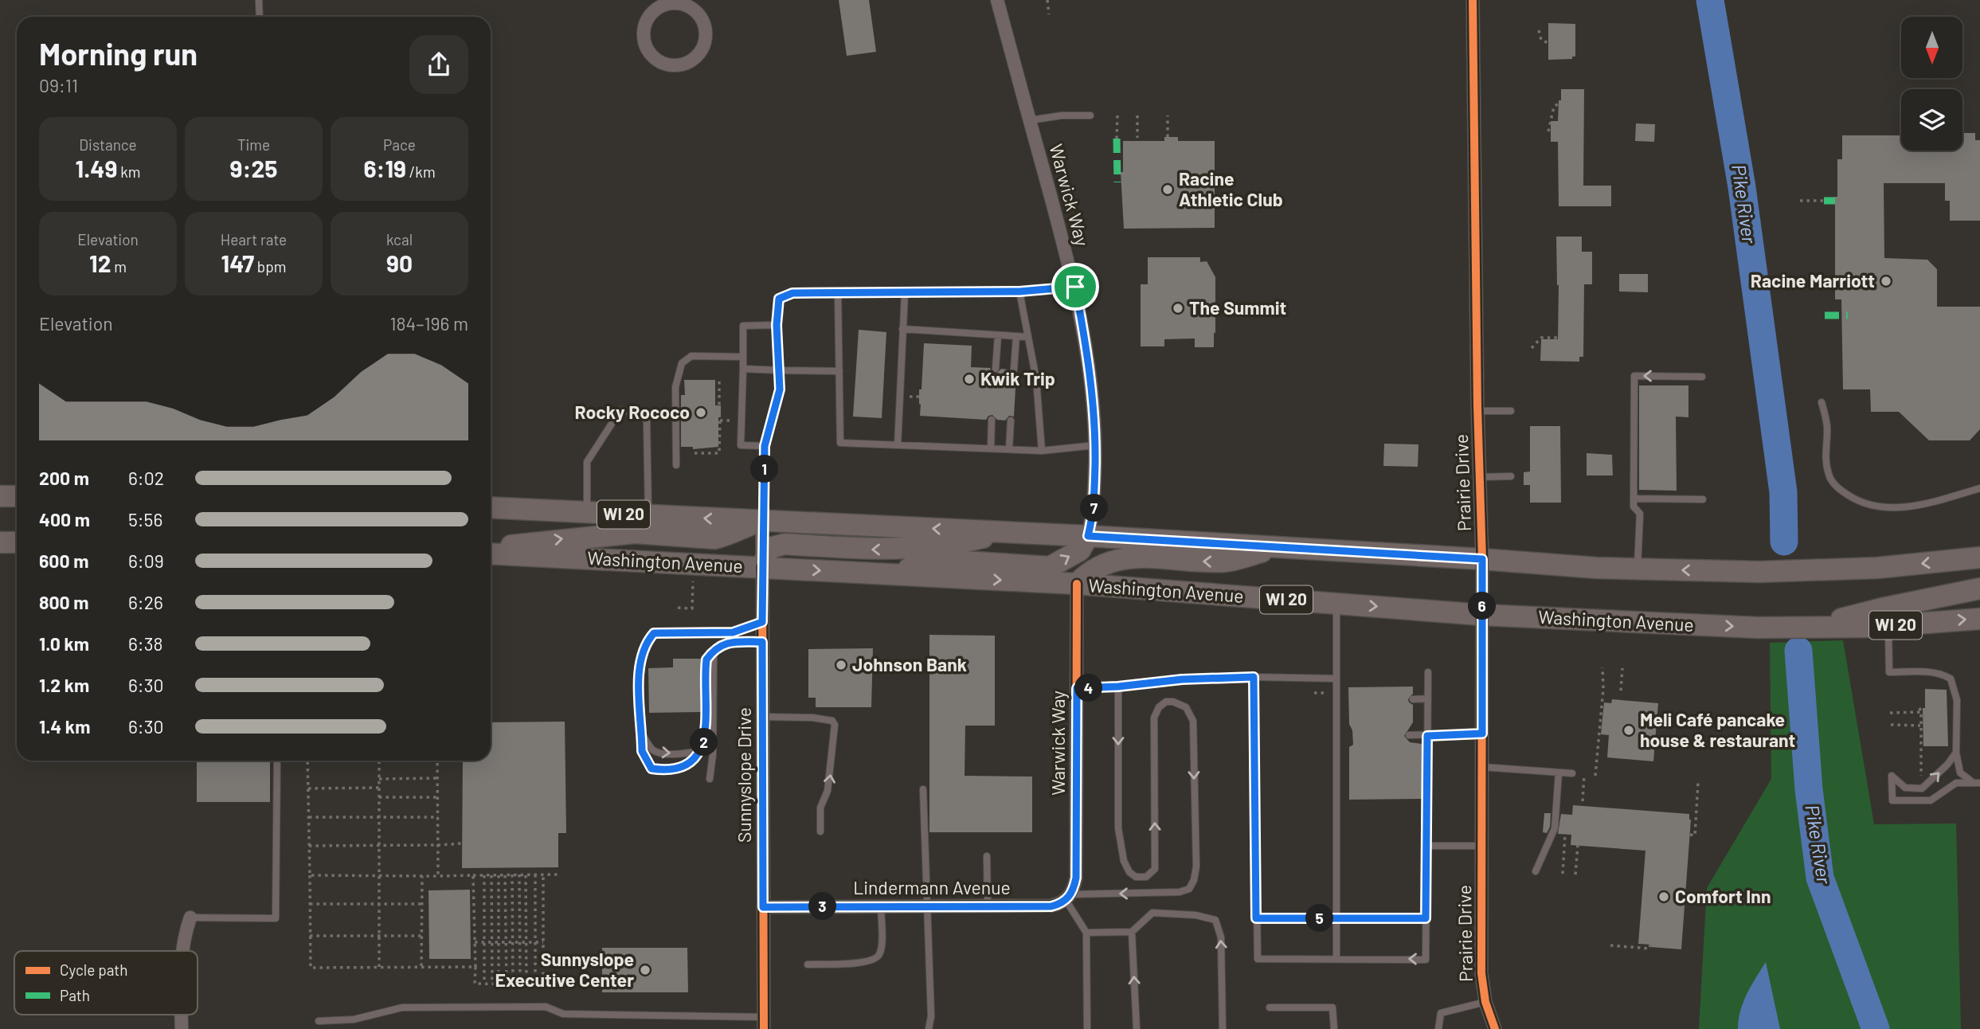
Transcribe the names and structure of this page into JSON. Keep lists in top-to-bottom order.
{
  "streets": {
    "main road": ["WI 20", "Washington Avenue"],
    "street": [
      "Warwick Way",
      "Prairie Drive",
      "Sunnyslope Drive",
      "Lindermann Avenue"
    ]
  },
  "crossings": [
    ["Warwick Way", "WI 20"],
    ["Warwick Way", "Washington Avenue"],
    ["Warwick Way", "Lindermann Avenue"],
    ["Prairie Drive", "WI 20"],
    ["Prairie Drive", "Washington Avenue"],
    ["WI 20", "Washington Avenue"],
    ["WI 20", "Sunnyslope Drive"],
    ["Washington Avenue", "Sunnyslope Drive"],
    ["Sunnyslope Drive", "Lindermann Avenue"]
  ],
  "water": ["Pike River"],
  "places": [
    "Racine Athletic Club",
    "Racine Marriott",
    "The Summit",
    "Kwik Trip",
    "Rocky Rococo",
    "Johnson Bank",
    "Meli Café pancake house & restaurant",
    "Comfort Inn",
    "Sunnyslope Executive Center"
  ],
  "legend": ["Cycle path", "Path"],
  "north": "bottom",
  "page": {
    "heading": ["Morning run", "09:11"],
    "stats": [
      ["Distance", "1.49 km"],
      ["Time", "9:25"],
      ["Pace", "6:19 /km"],
      ["Elevation", "12 m"],
      ["Heart rate", "147 bpm"],
      ["kcal", "90"]
    ],
    "chart": ["Elevation", "184–196 m"],
    "pins": [
      "1",
      "7",
      "6",
      "4",
      "2",
      "3",
      "5"
    ],
    "list": [
      {
        "name": "200 m",
        "note": "6:02"
      },
      {
        "name": "400 m",
        "note": "5:56"
      },
      {
        "name": "600 m",
        "note": "6:09"
      },
      {
        "name": "800 m",
        "note": "6:26"
      },
      {
        "name": "1.0 km",
        "note": "6:38"
      },
      {
        "name": "1.2 km",
        "note": "6:30"
      },
      {
        "name": "1.4 km",
        "note": "6:30"
      }
    ]
  }
}
